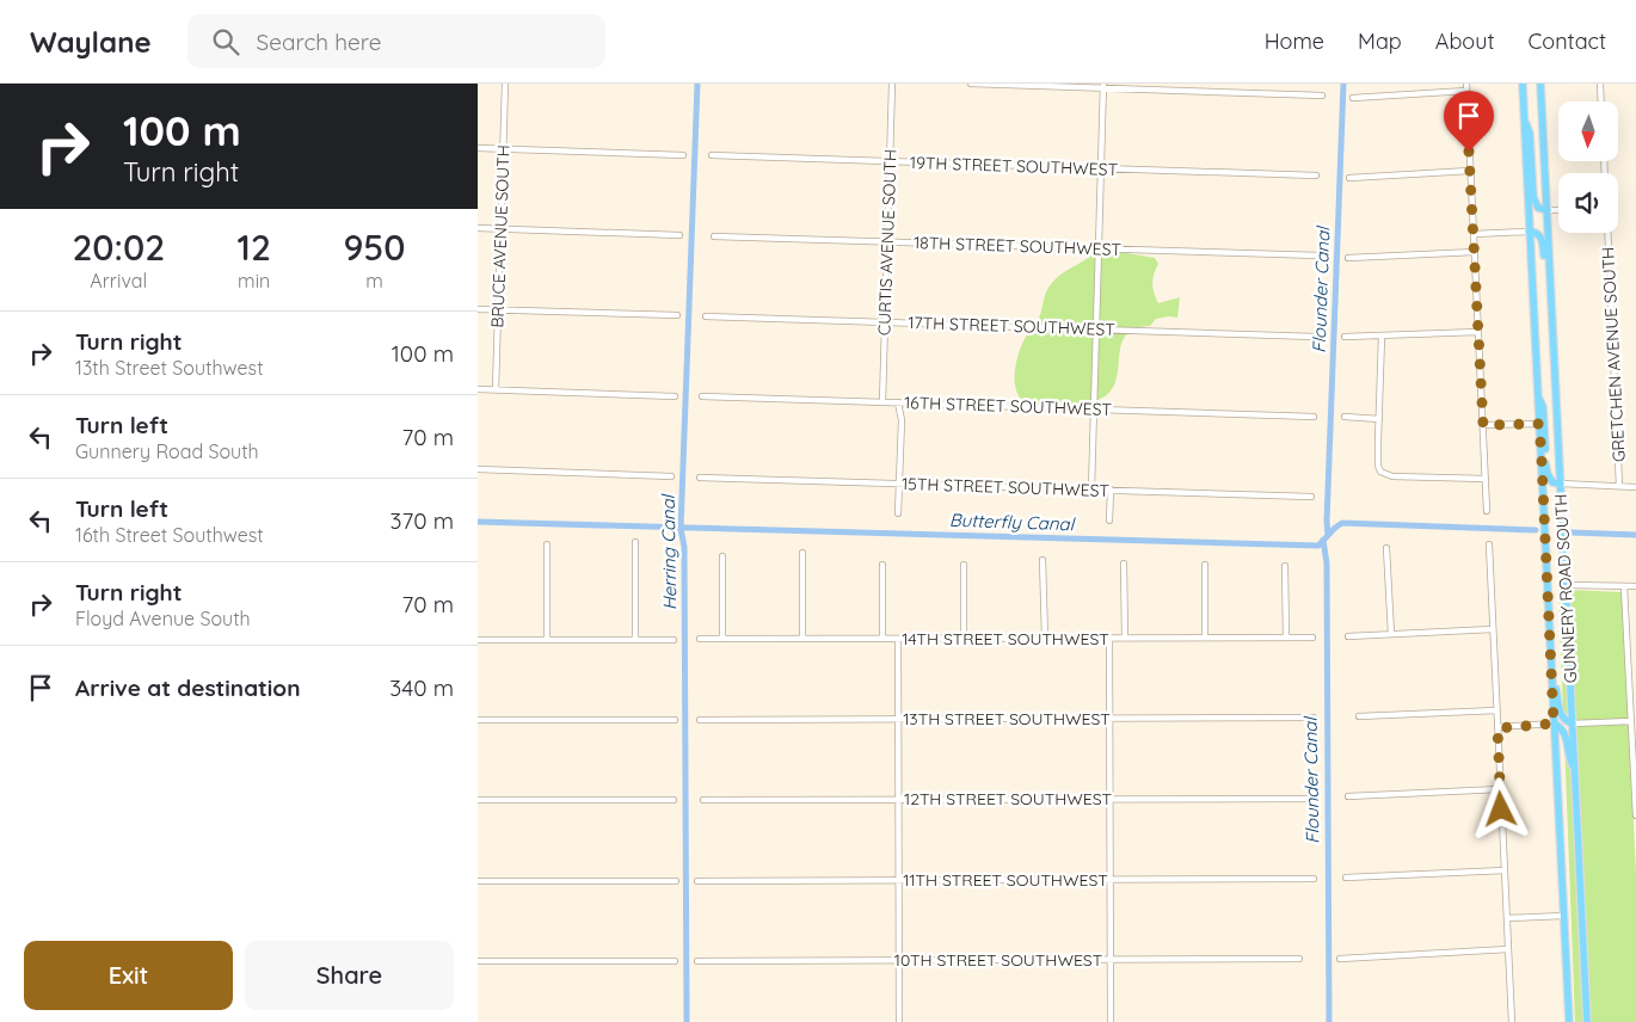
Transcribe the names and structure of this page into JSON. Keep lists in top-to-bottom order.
{
  "streets": {
    "main road": ["GUNNERY ROAD SOUTH"],
    "street": [
      "19TH STREET SOUTHWEST",
      "BRUCE AVENUE SOUTH",
      "CURTIS AVENUE SOUTH",
      "18TH STREET SOUTHWEST",
      "17TH STREET SOUTHWEST",
      "GRETCHEN AVENUE SOUTH",
      "16TH STREET SOUTHWEST",
      "15TH STREET SOUTHWEST",
      "14TH STREET SOUTHWEST",
      "13TH STREET SOUTHWEST",
      "12TH STREET SOUTHWEST",
      "11TH STREET SOUTHWEST",
      "10TH STREET SOUTHWEST"
    ]
  },
  "crossings": [
    ["19TH STREET SOUTHWEST", "CURTIS AVENUE SOUTH"],
    ["CURTIS AVENUE SOUTH", "18TH STREET SOUTHWEST"],
    ["CURTIS AVENUE SOUTH", "17TH STREET SOUTHWEST"],
    ["CURTIS AVENUE SOUTH", "16TH STREET SOUTHWEST"]
  ],
  "water": ["Flounder Canal", "Butterfly Canal", "Herring Canal"],
  "north": "bottom",
  "page": {
    "header": "Waylane",
    "search": "Search here",
    "nav": [
      "Home",
      "Map",
      "About",
      "Contact"
    ],
    "turn": ["100 m", "Turn right"],
    "eta": [
      "20:02",
      "Arrival",
      "12",
      "min",
      "950",
      "m"
    ],
    "list": [
      {
        "name": "Turn right",
        "note": "13th Street Southwest",
        "value": "100 m"
      },
      {
        "name": "Turn left",
        "note": "Gunnery Road South",
        "value": "70 m"
      },
      {
        "name": "Turn left",
        "note": "16th Street Southwest",
        "value": "370 m"
      },
      {
        "name": "Turn right",
        "note": "Floyd Avenue South",
        "value": "70 m"
      },
      {
        "name": "Arrive at destination",
        "value": "340 m"
      }
    ],
    "buttons": ["Exit", "Share"]
  }
}
